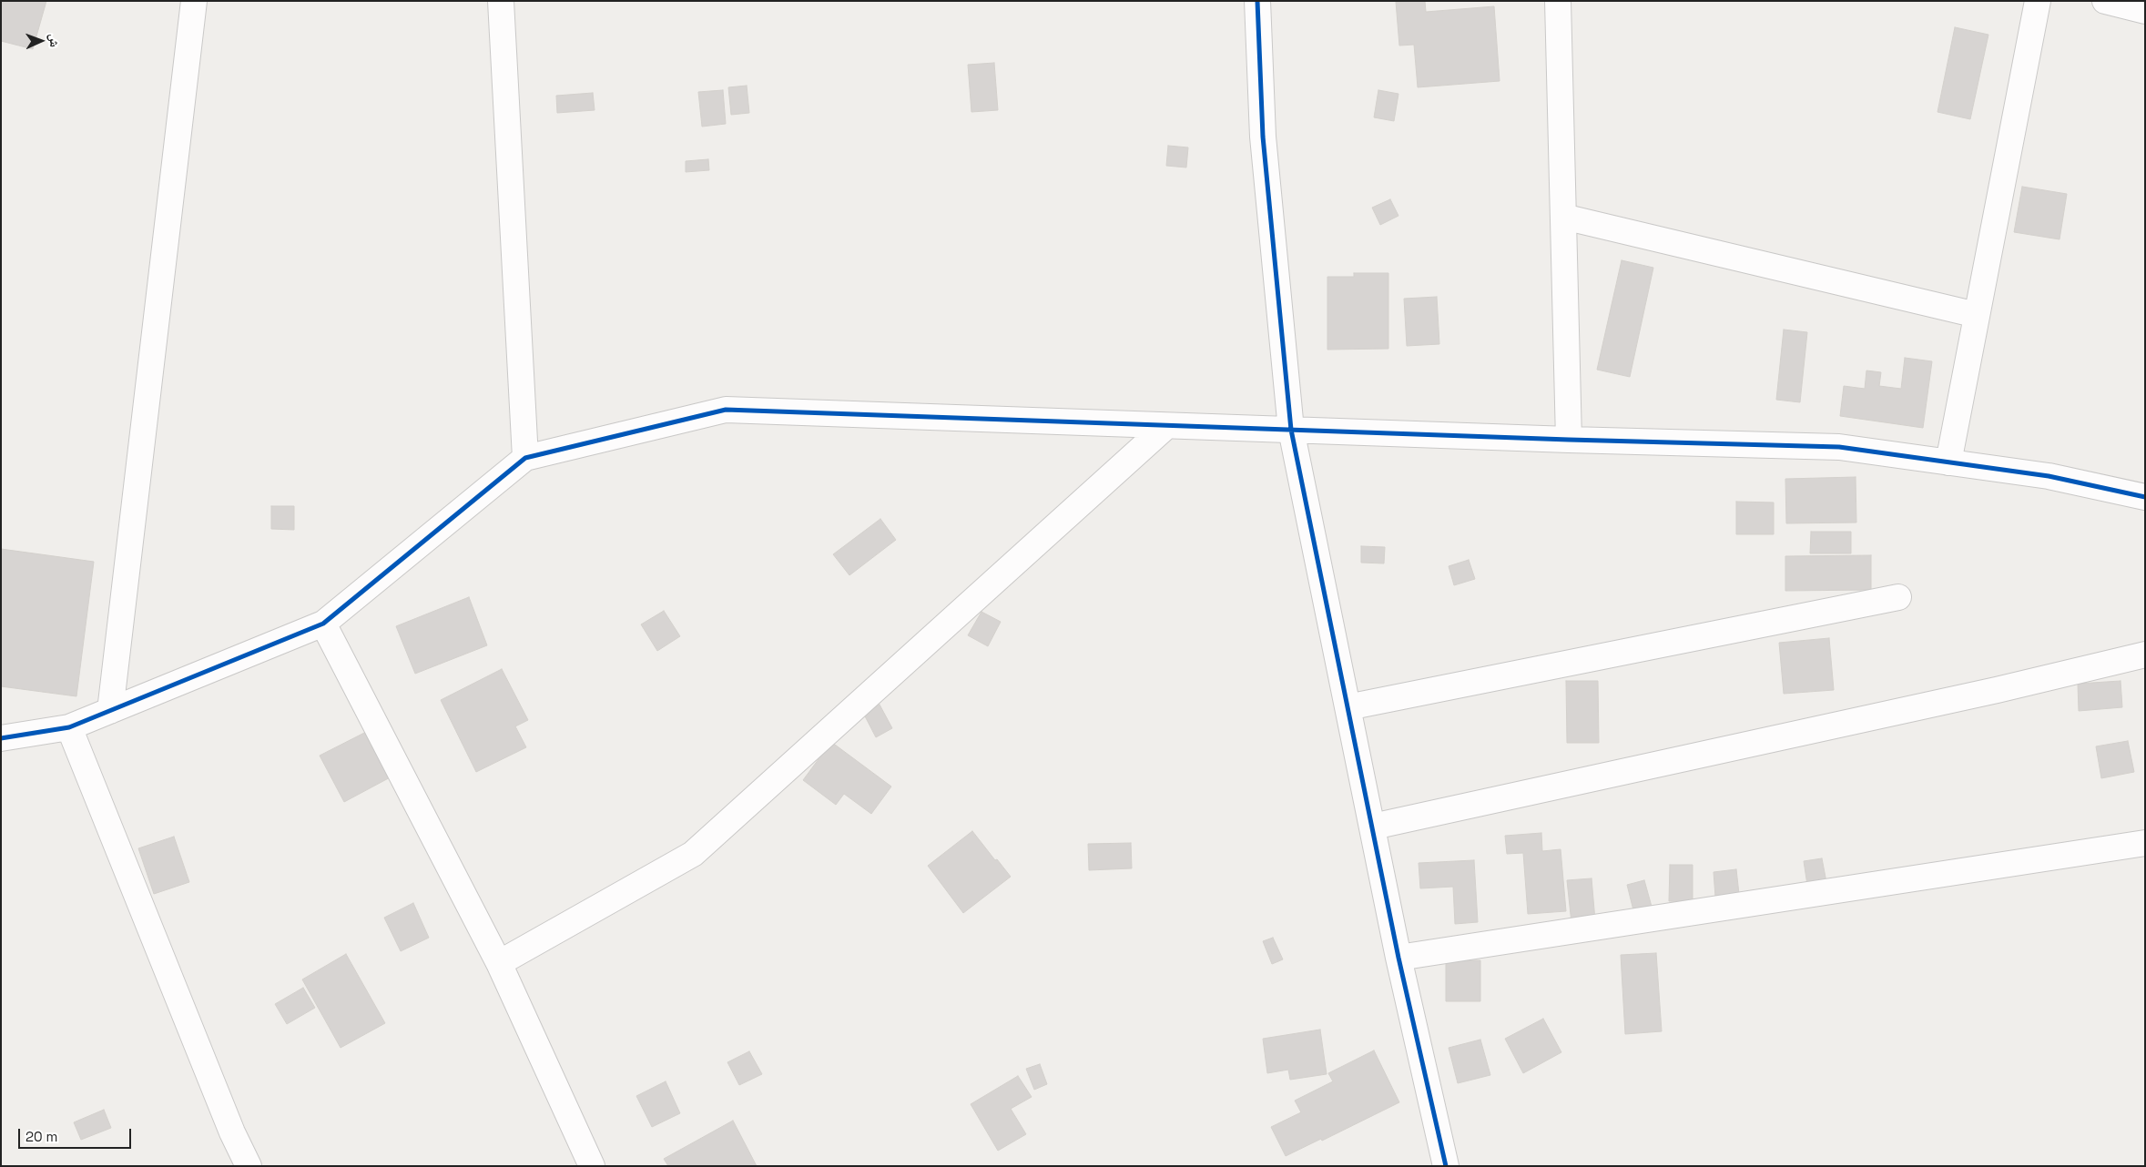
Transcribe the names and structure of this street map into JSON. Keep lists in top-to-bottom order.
{
  "scale_bar": "20 m",
  "north": "right"
}
